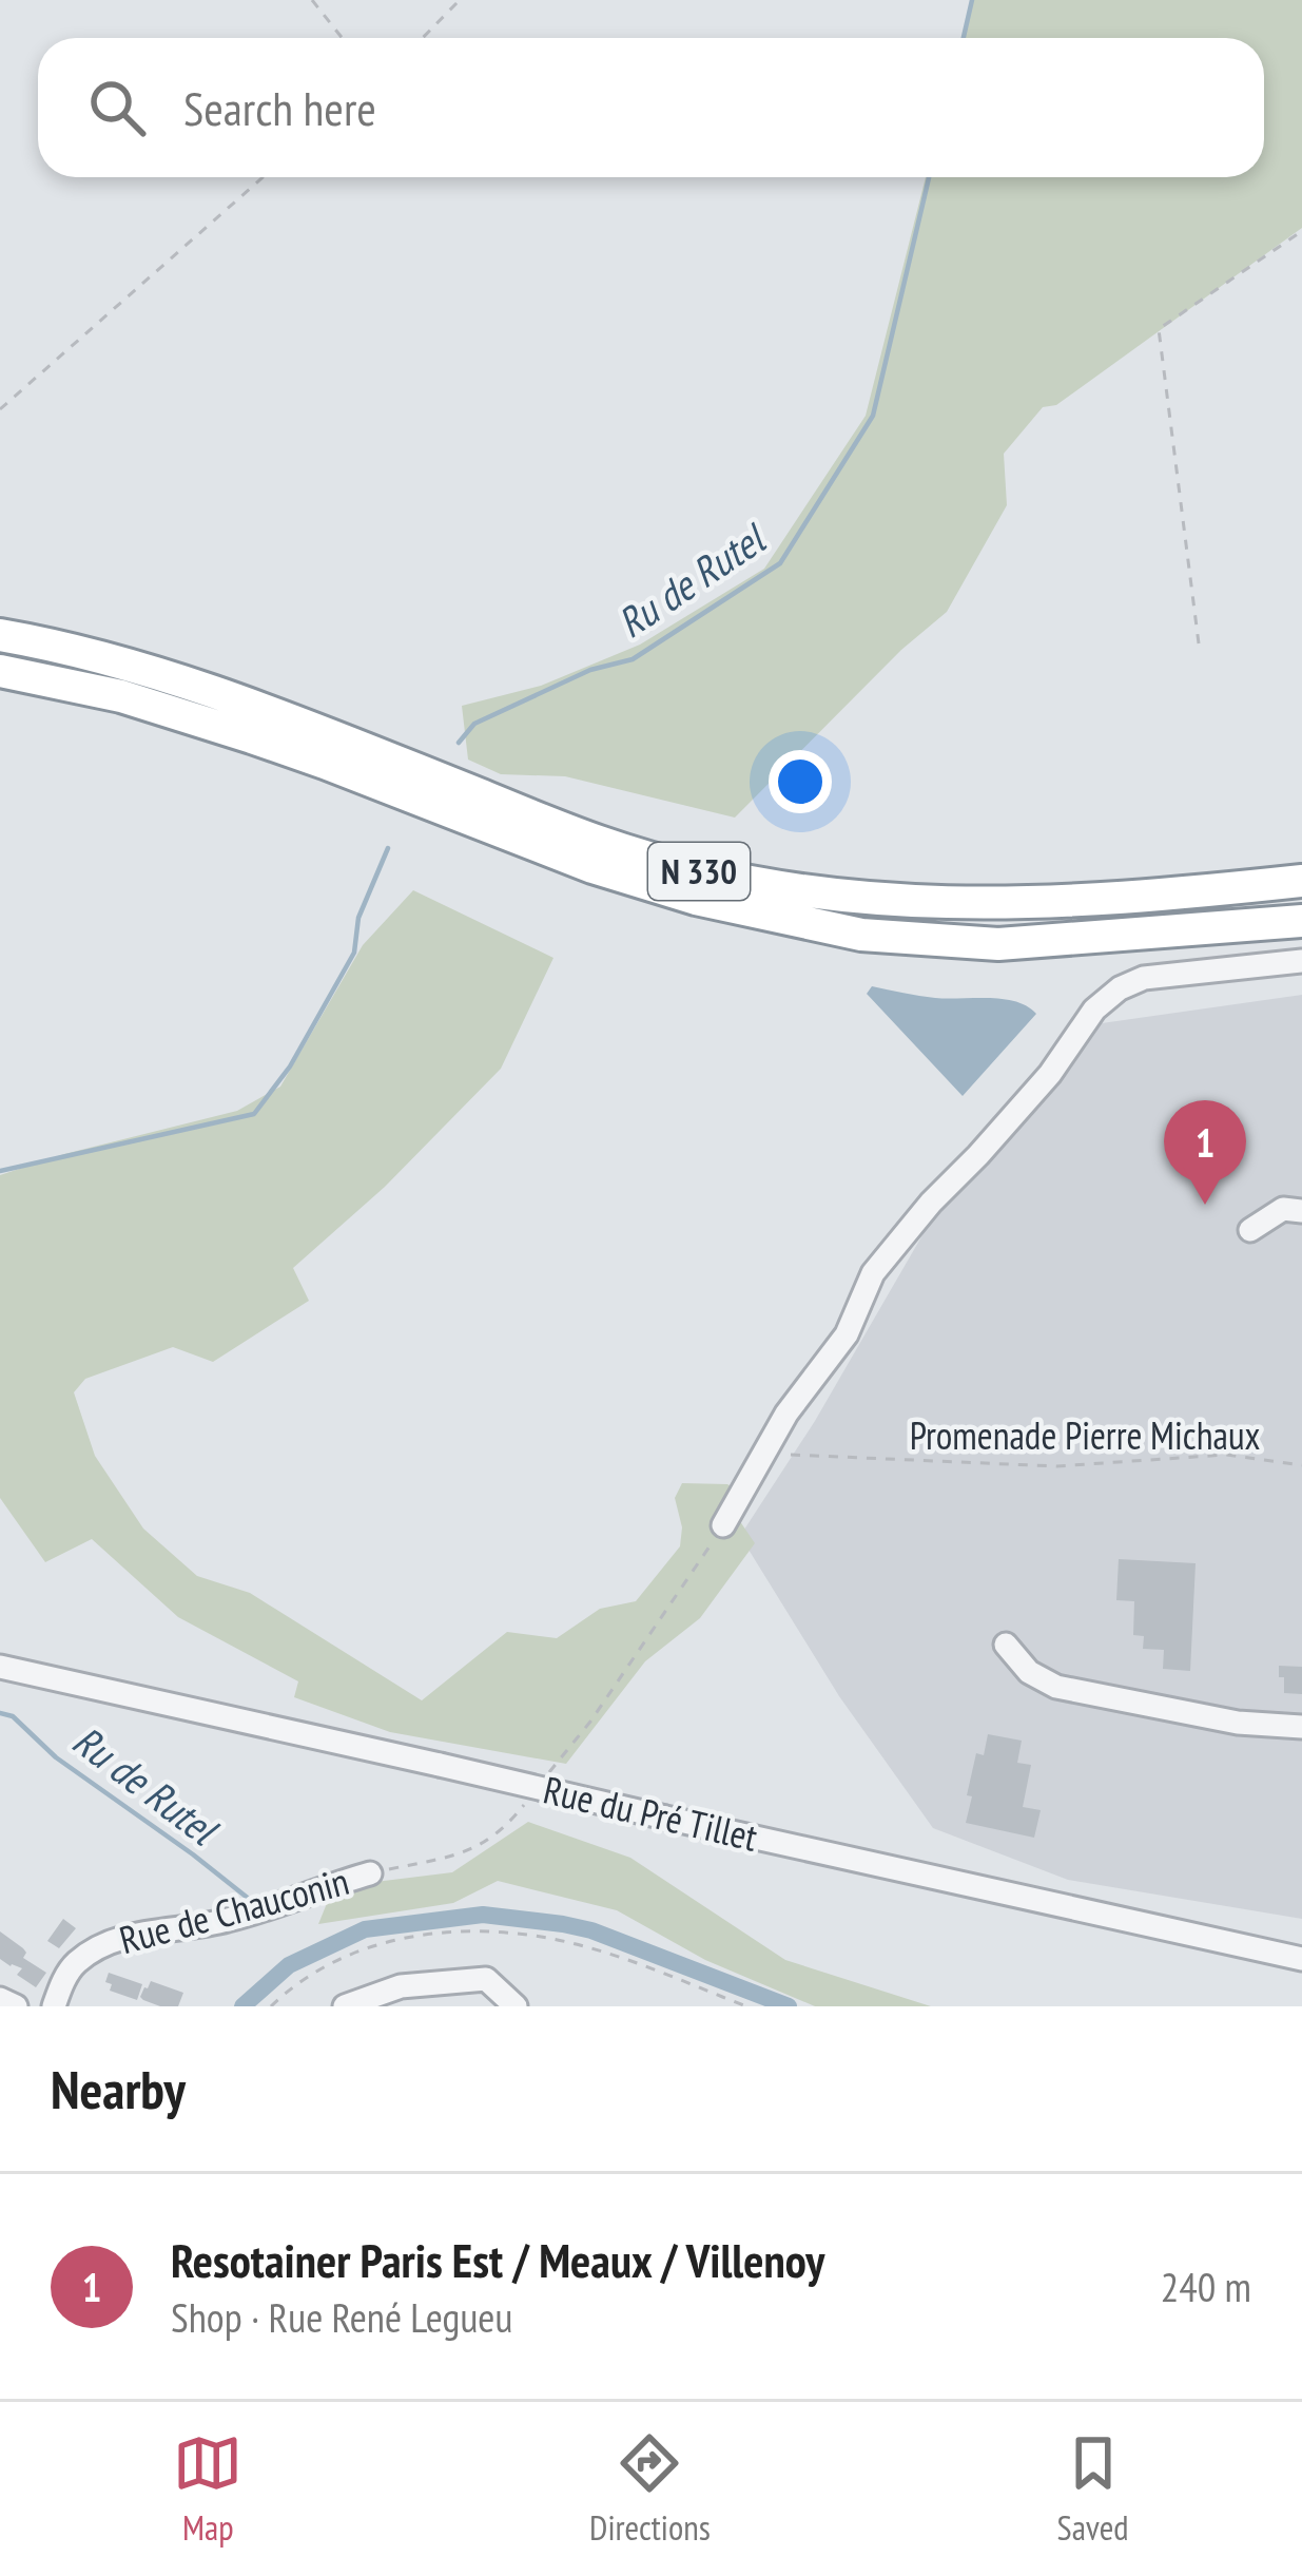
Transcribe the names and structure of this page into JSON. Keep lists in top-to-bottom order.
{
  "streets": {
    "highway": ["N 330"],
    "street": ["Rue du Pré Tillet", "Rue de Chauconin"],
    "path": ["Promenade Pierre Michaux"]
  },
  "water": ["Ru de Rutel"],
  "page": {
    "search": "Search here",
    "pins": "1",
    "heading": "Nearby",
    "list": [
      {
        "mark": "1",
        "name": "Resotainer Paris Est / Meaux / Villenoy",
        "note": "Shop · Rue René Legueu",
        "value": "240 m"
      }
    ],
    "nav": ["Map", "Directions", "Saved"]
  }
}
